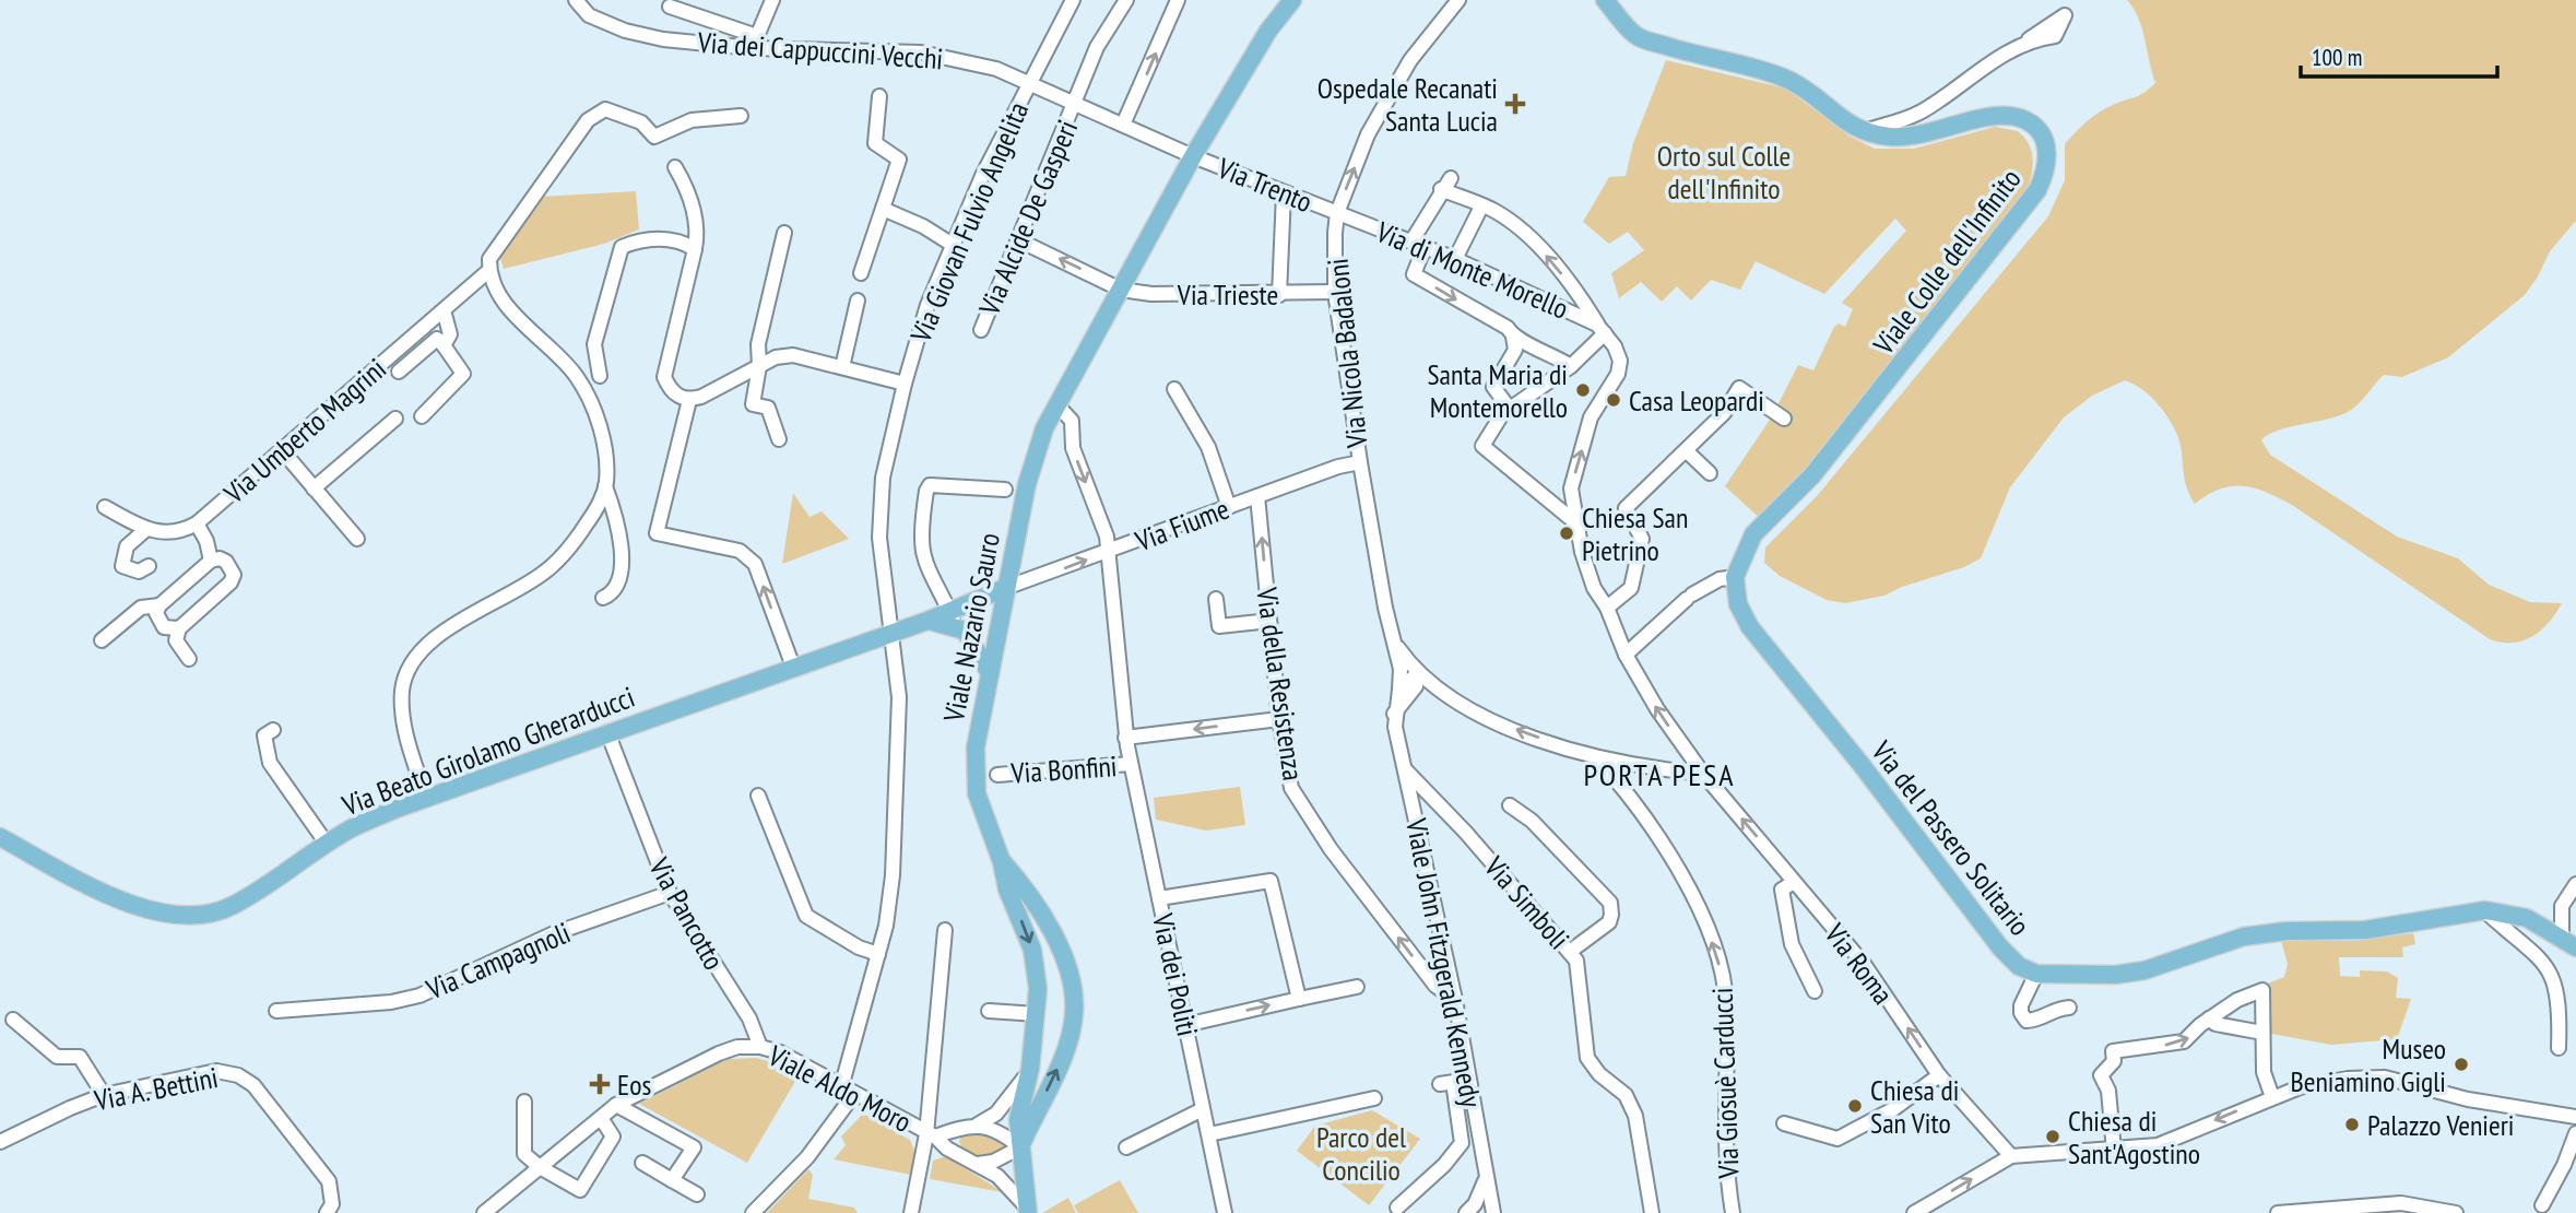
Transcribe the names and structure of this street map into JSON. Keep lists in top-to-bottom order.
{
  "streets": {
    "main road": [
      "Viale Colle dell'Infinito",
      "Viale Nazario Sauro",
      "Via Beato Girolamo Gherarducci",
      "Via del Passero Solitario"
    ],
    "street": [
      "Via dei Cappuccini Vecchi",
      "Via Trento",
      "Via Alcide De Gasperi",
      "Via Giovan Fulvio Angelita",
      "Via di Monte Morello",
      "Via Trieste",
      "Via Nicola Badaloni",
      "Via Umberto Magrini",
      "Via Fiume",
      "Via della Resistenza",
      "Via Bonfini",
      "Via Simboli",
      "Via Pancotto",
      "Via Campagnoli",
      "Viale John Fitzgerald Kennedy",
      "Via Roma",
      "Via dei Politi",
      "Via Giosuè Carducci",
      "Via A. Bettini",
      "Viale Aldo Moro"
    ]
  },
  "crossings": [
    ["Via dei Cappuccini Vecchi", "Via Trento"],
    ["Via dei Cappuccini Vecchi", "Via Alcide De Gasperi"],
    ["Via dei Cappuccini Vecchi", "Via Giovan Fulvio Angelita"],
    ["Via dei Cappuccini Vecchi", "Viale Nazario Sauro"],
    ["Via Trento", "Via di Monte Morello"],
    ["Via Trento", "Via Nicola Badaloni"],
    ["Via Trento", "Viale Nazario Sauro"],
    ["Via Alcide De Gasperi", "Via Trieste"],
    ["Via Giovan Fulvio Angelita", "Via Beato Girolamo Gherarducci"],
    ["Via Giovan Fulvio Angelita", "Viale Aldo Moro"],
    ["Viale Colle dell'Infinito", "Via del Passero Solitario"],
    ["Via di Monte Morello", "Via Nicola Badaloni"],
    ["Via di Monte Morello", "Via Roma"],
    ["Via Trieste", "Via Nicola Badaloni"],
    ["Via Trieste", "Viale Nazario Sauro"],
    ["Via Nicola Badaloni", "Via Fiume"],
    ["Via Nicola Badaloni", "Viale John Fitzgerald Kennedy"],
    ["Via Nicola Badaloni", "Via Roma"],
    ["Via Nicola Badaloni", "Via Giosuè Carducci"],
    ["Via Fiume", "Viale Nazario Sauro"],
    ["Via Fiume", "Via della Resistenza"],
    ["Via Fiume", "Via dei Politi"],
    ["Viale Nazario Sauro", "Viale Aldo Moro"],
    ["Via della Resistenza", "Via Bonfini"],
    ["Via della Resistenza", "Viale John Fitzgerald Kennedy"],
    ["Via Beato Girolamo Gherarducci", "Via Pancotto"],
    ["Via Bonfini", "Via dei Politi"],
    ["Via Simboli", "Viale John Fitzgerald Kennedy"],
    ["Via Pancotto", "Via Campagnoli"],
    ["Via Pancotto", "Viale Aldo Moro"]
  ],
  "one_way": [
    "Via della Resistenza",
    "Via Bonfini",
    "Via Roma",
    "Via Giosuè Carducci"
  ],
  "districts": ["PORTA PESA"],
  "parks": ["Orto sul Colle dell'Infinito", "Parco del Concilio"],
  "places": {
    "health": ["Ospedale Recanati Santa Lucia", "Eos"],
    "other": [
      "Santa Maria di Montemorello",
      "Casa Leopardi",
      "Chiesa San Pietrino",
      "Museo Beniamino Gigli",
      "Chiesa di San Vito",
      "Palazzo Venieri",
      "Chiesa di Sant'Agostino"
    ]
  },
  "scale_bar": "100 m"
}
